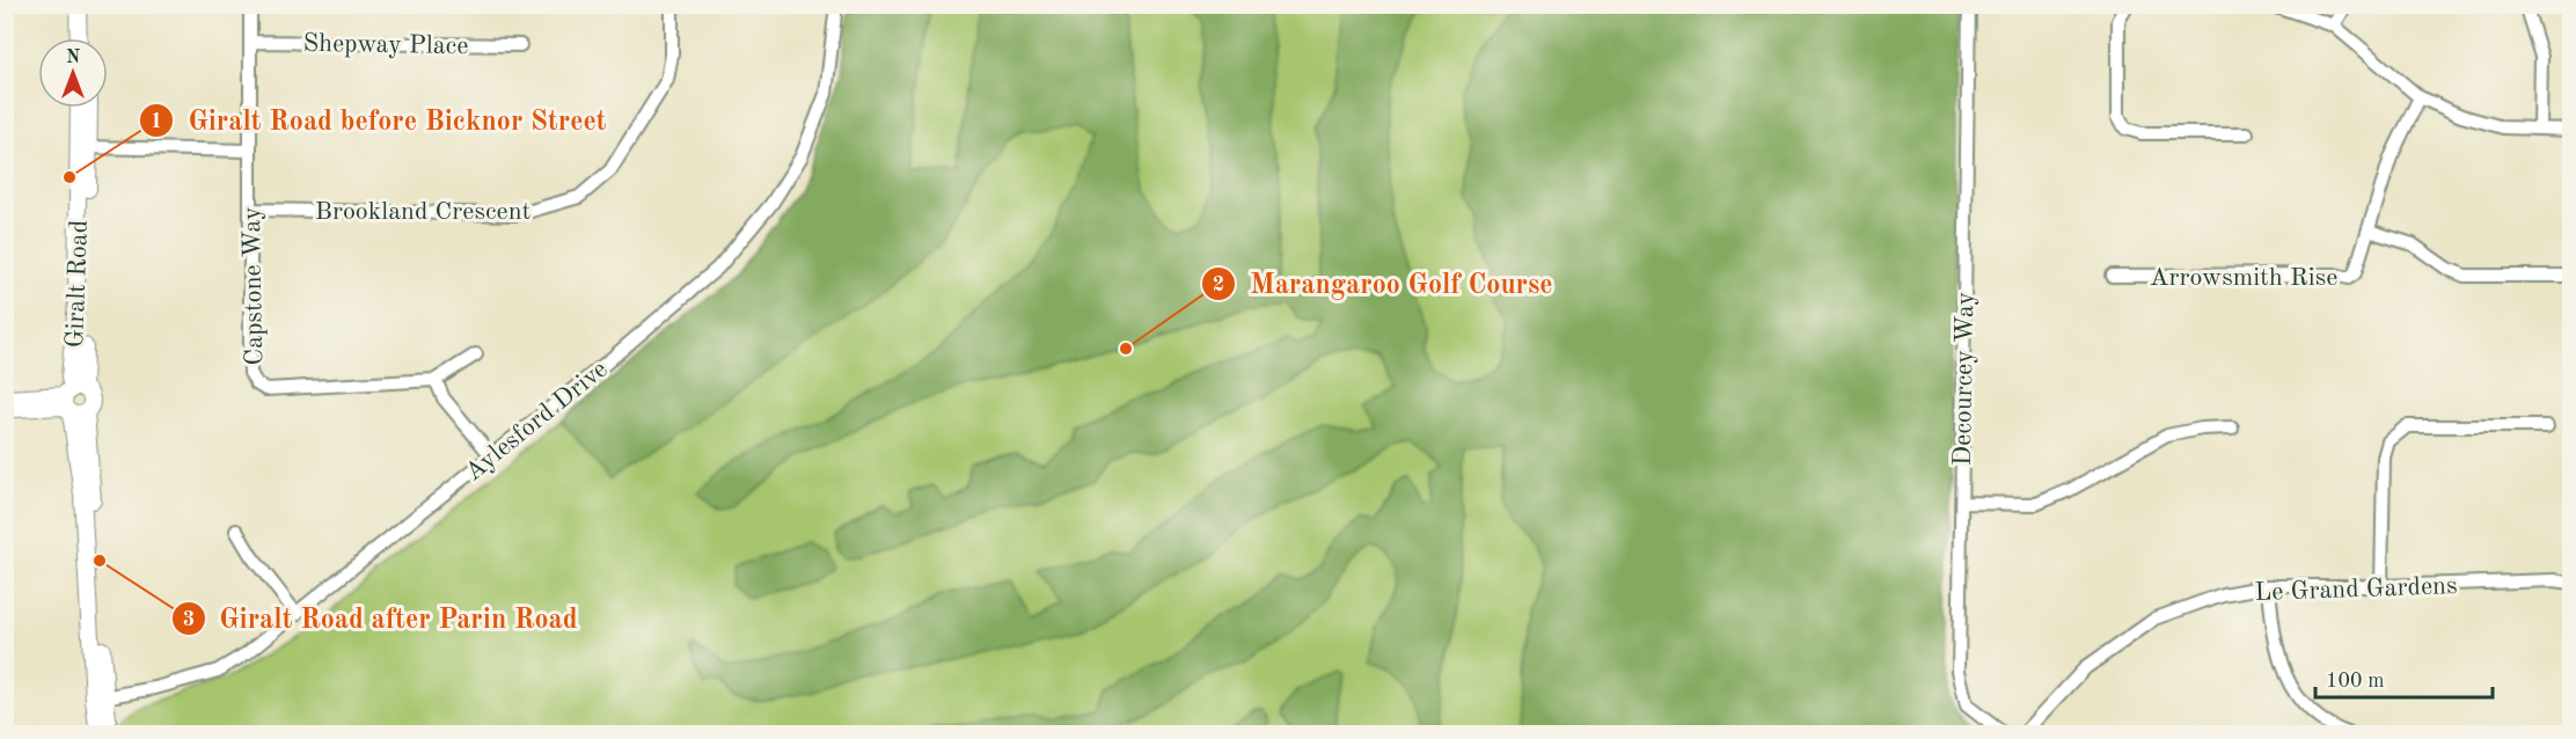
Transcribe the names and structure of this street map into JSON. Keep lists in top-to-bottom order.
{
  "streets": {
    "street": [
      "Shepway Place",
      "Brookland Crescent",
      "Arrowsmith Rise",
      "Giralt Road",
      "Capstone Way",
      "Decourcey Way",
      "Aylesford Drive",
      "Le Grand Gardens"
    ]
  },
  "crossings": [
    ["Shepway Place", "Capstone Way"],
    ["Brookland Crescent", "Capstone Way"],
    ["Giralt Road", "Aylesford Drive"]
  ],
  "places": ["Giralt Road before Bicknor Street", "Marangaroo Golf Course", "Giralt Road after Parin Road"],
  "scale_bar": "100 m",
  "north": "top"
}
